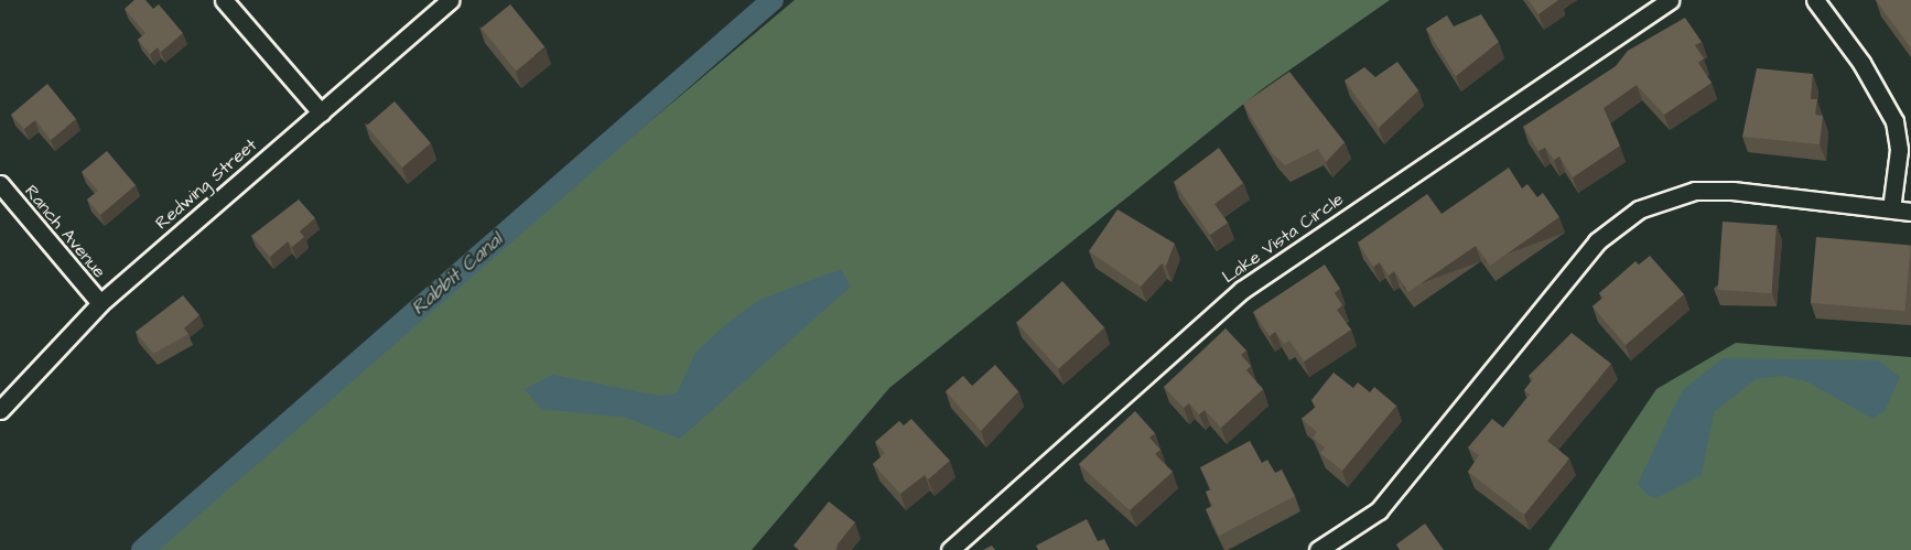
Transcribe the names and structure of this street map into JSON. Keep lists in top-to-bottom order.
{
  "streets": {
    "street": ["Redwing Street", "Ranch Avenue", "Lake Vista Circle"]
  },
  "crossings": [
    ["Redwing Street", "Ranch Avenue"]
  ],
  "water": ["Rabbit Canal"]
}
